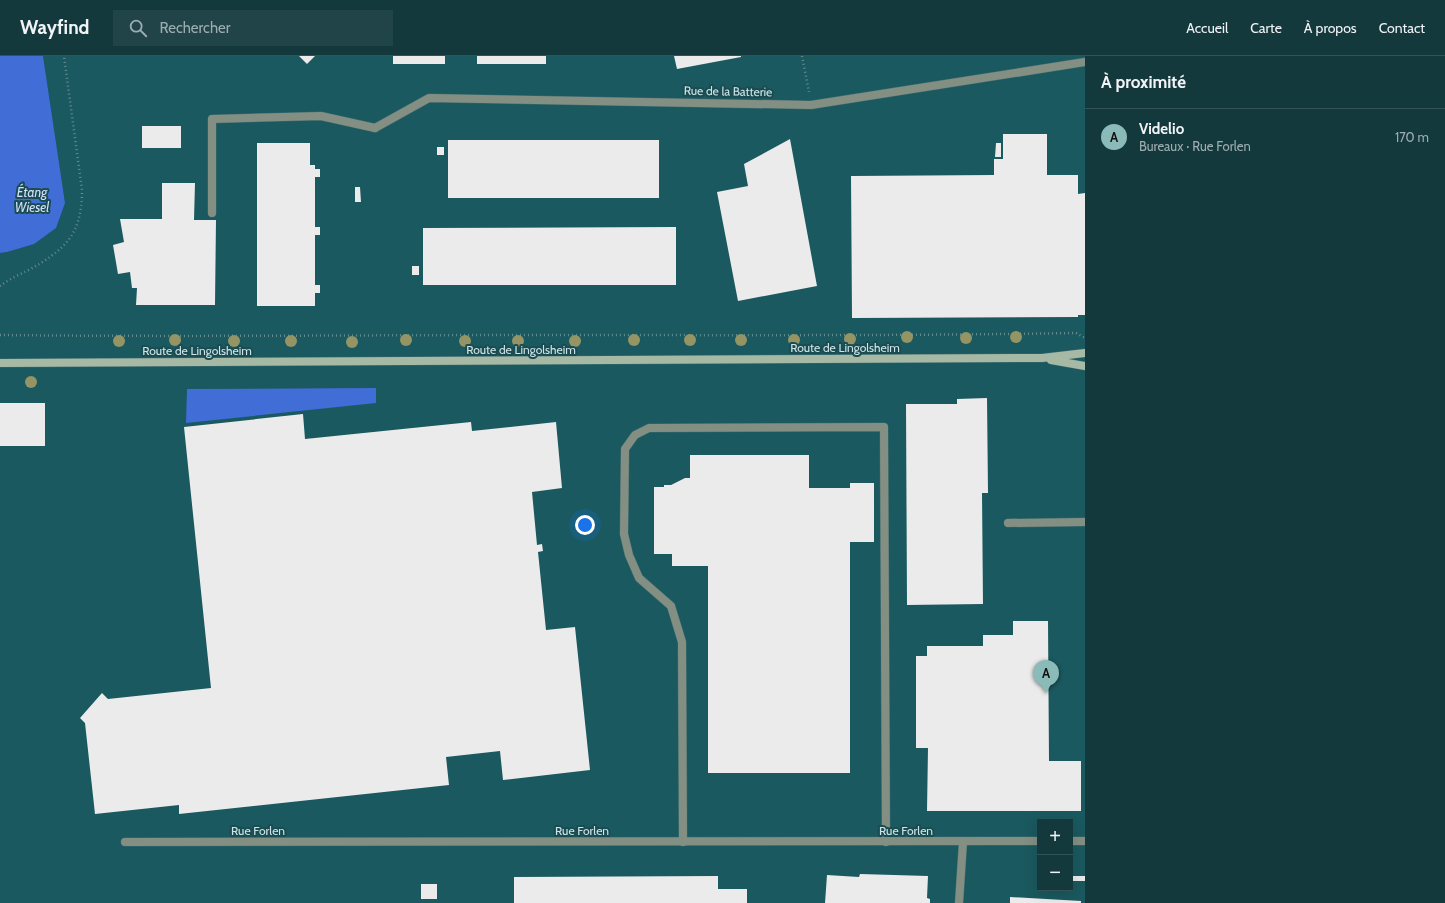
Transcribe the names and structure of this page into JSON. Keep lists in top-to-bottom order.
{
  "streets": {
    "main road": ["Route de Lingolsheim"],
    "street": ["Rue de la Batterie", "Rue Forlen"]
  },
  "water": ["Étang Wiesel"],
  "page": {
    "header": "Wayfind",
    "search": "Rechercher",
    "nav": [
      "Accueil",
      "Carte",
      "À propos",
      "Contact"
    ],
    "heading": "À proximité",
    "list": [
      {
        "mark": "A",
        "name": "Videlio",
        "note": "Bureaux · Rue Forlen",
        "value": "170 m"
      }
    ],
    "pins": "A",
    "map_buttons": ["+", "−"]
  }
}
